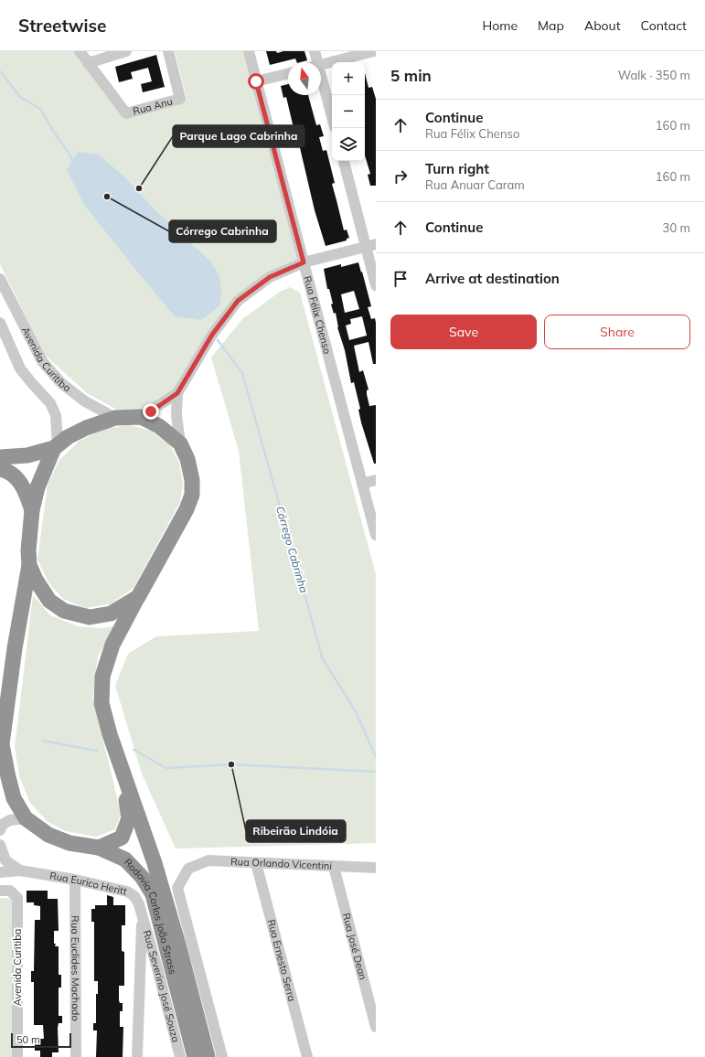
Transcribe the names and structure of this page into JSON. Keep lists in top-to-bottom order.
{
  "streets": {
    "highway": ["Rodovia Carlos João Strass"],
    "street": [
      "Rua Anu",
      "Rua Félix Chenso",
      "Avenida Curitiba",
      "Rua Orlando Vicentini",
      "Rua Eurico Heritt",
      "Rua José Dean",
      "Rua Ernesto Serra",
      "Rua Euclides Machado",
      "Rua Severino José Souza"
    ]
  },
  "crossings": [
    ["Rua Orlando Vicentini", "Rua José Dean"],
    ["Rua Orlando Vicentini", "Rua Ernesto Serra"],
    ["Rua Eurico Heritt", "Rua Euclides Machado"],
    ["Rua Eurico Heritt", "Rua Severino José Souza"]
  ],
  "water": ["Córrego Cabrinha"],
  "places": ["Parque Lago Cabrinha", "Córrego Cabrinha", "Ribeirão Lindóia"],
  "scale_bar": "50 m",
  "north": "top",
  "page": {
    "header": "Streetwise",
    "nav": [
      "Home",
      "Map",
      "About",
      "Contact"
    ],
    "heading": ["5 min", "Walk · 350 m"],
    "map_buttons": ["+", "−"],
    "list": [
      ["Continue", "Rua Félix Chenso", "160 m"],
      ["Turn right", "Rua Anuar Caram", "160 m"],
      ["Continue", "30 m"],
      "Arrive at destination"
    ],
    "buttons": ["Save", "Share"],
    "scale": "50 m"
  }
}
